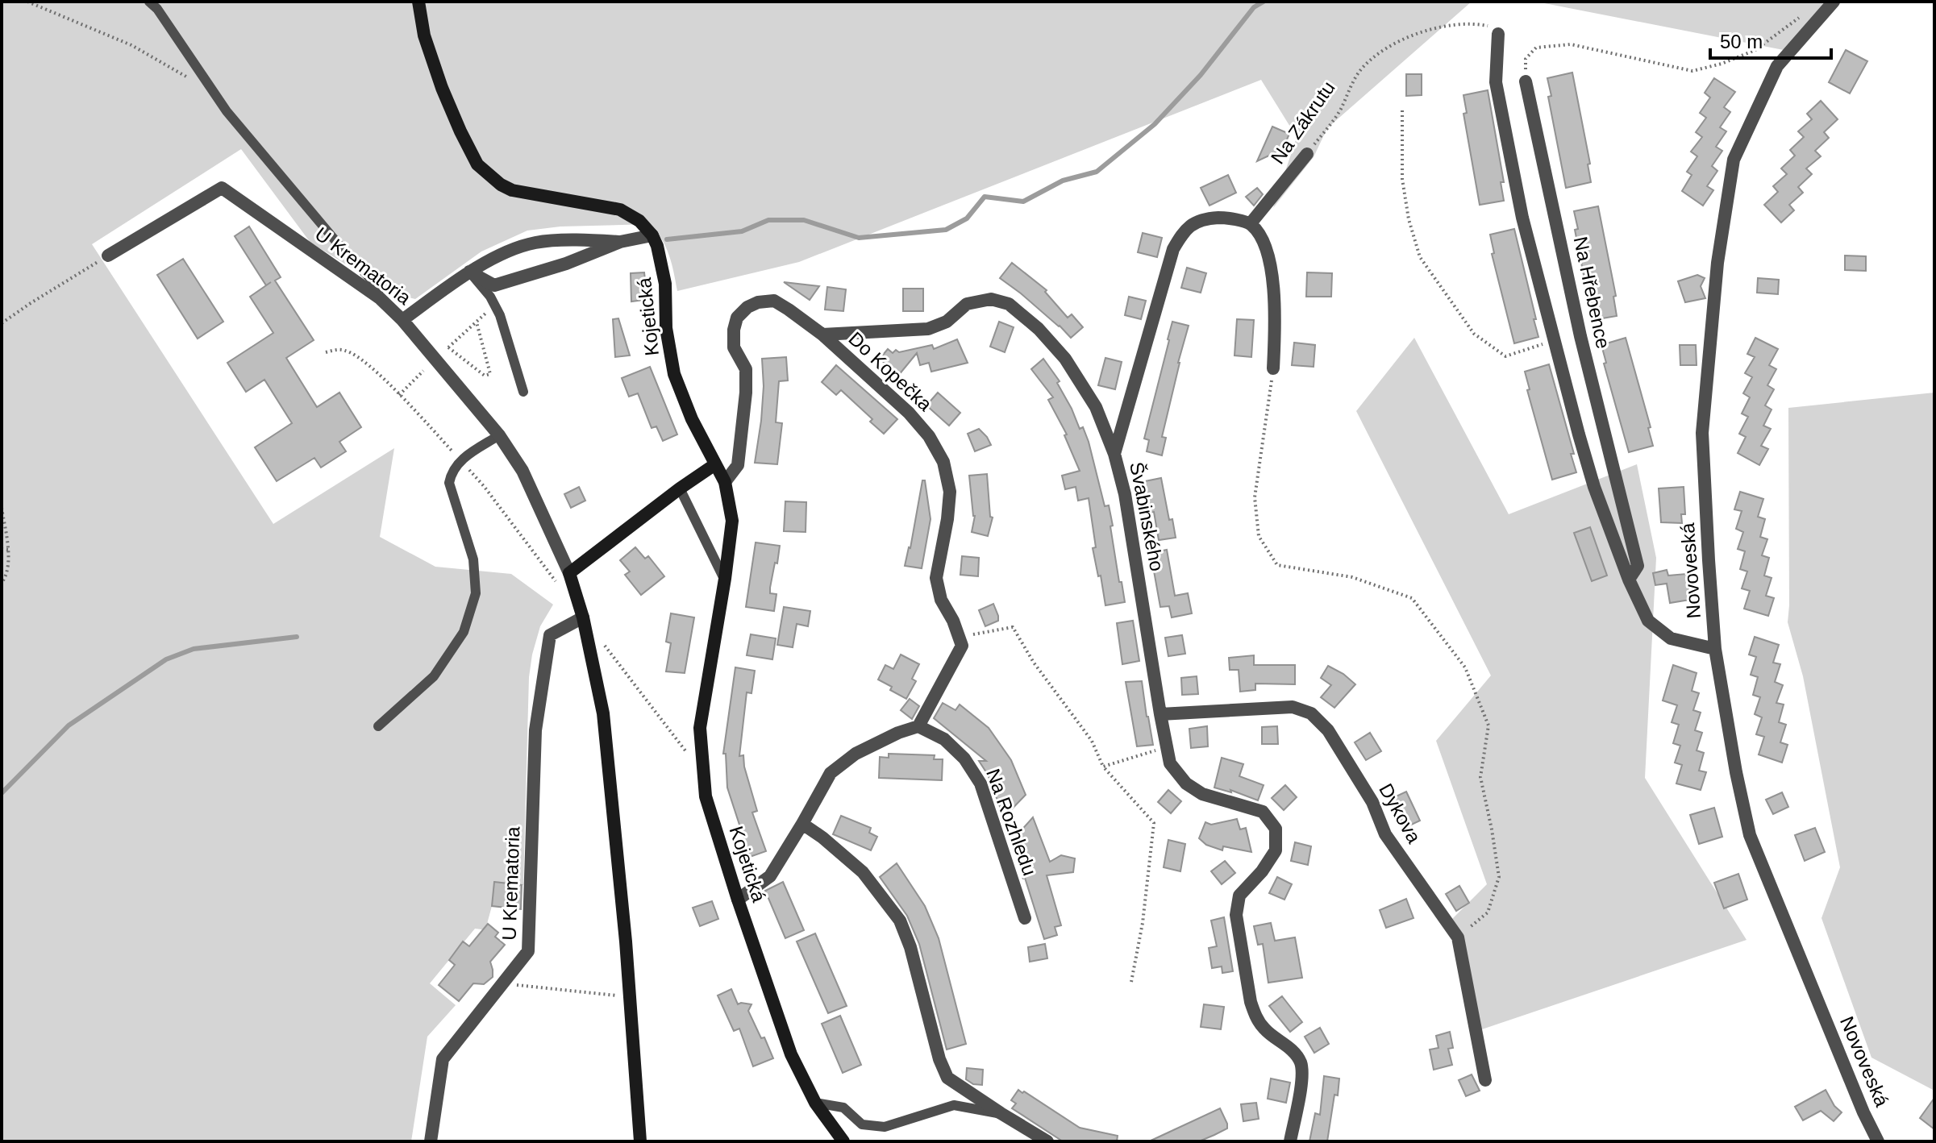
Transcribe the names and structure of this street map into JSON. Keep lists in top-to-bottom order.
{
  "streets": {
    "street": [
      "Na Zákrutu",
      "U Krematoria",
      "Na Hřebence",
      "Kojetická",
      "Do Kopečka",
      "Švabinského",
      "Novoveská",
      "Dykova",
      "Na Rozhledu"
    ]
  },
  "crossings": [
    ["Do Kopečka", "Švabinského"],
    ["Švabinského", "Dykova"]
  ],
  "scale_bar": "50 m"
}
